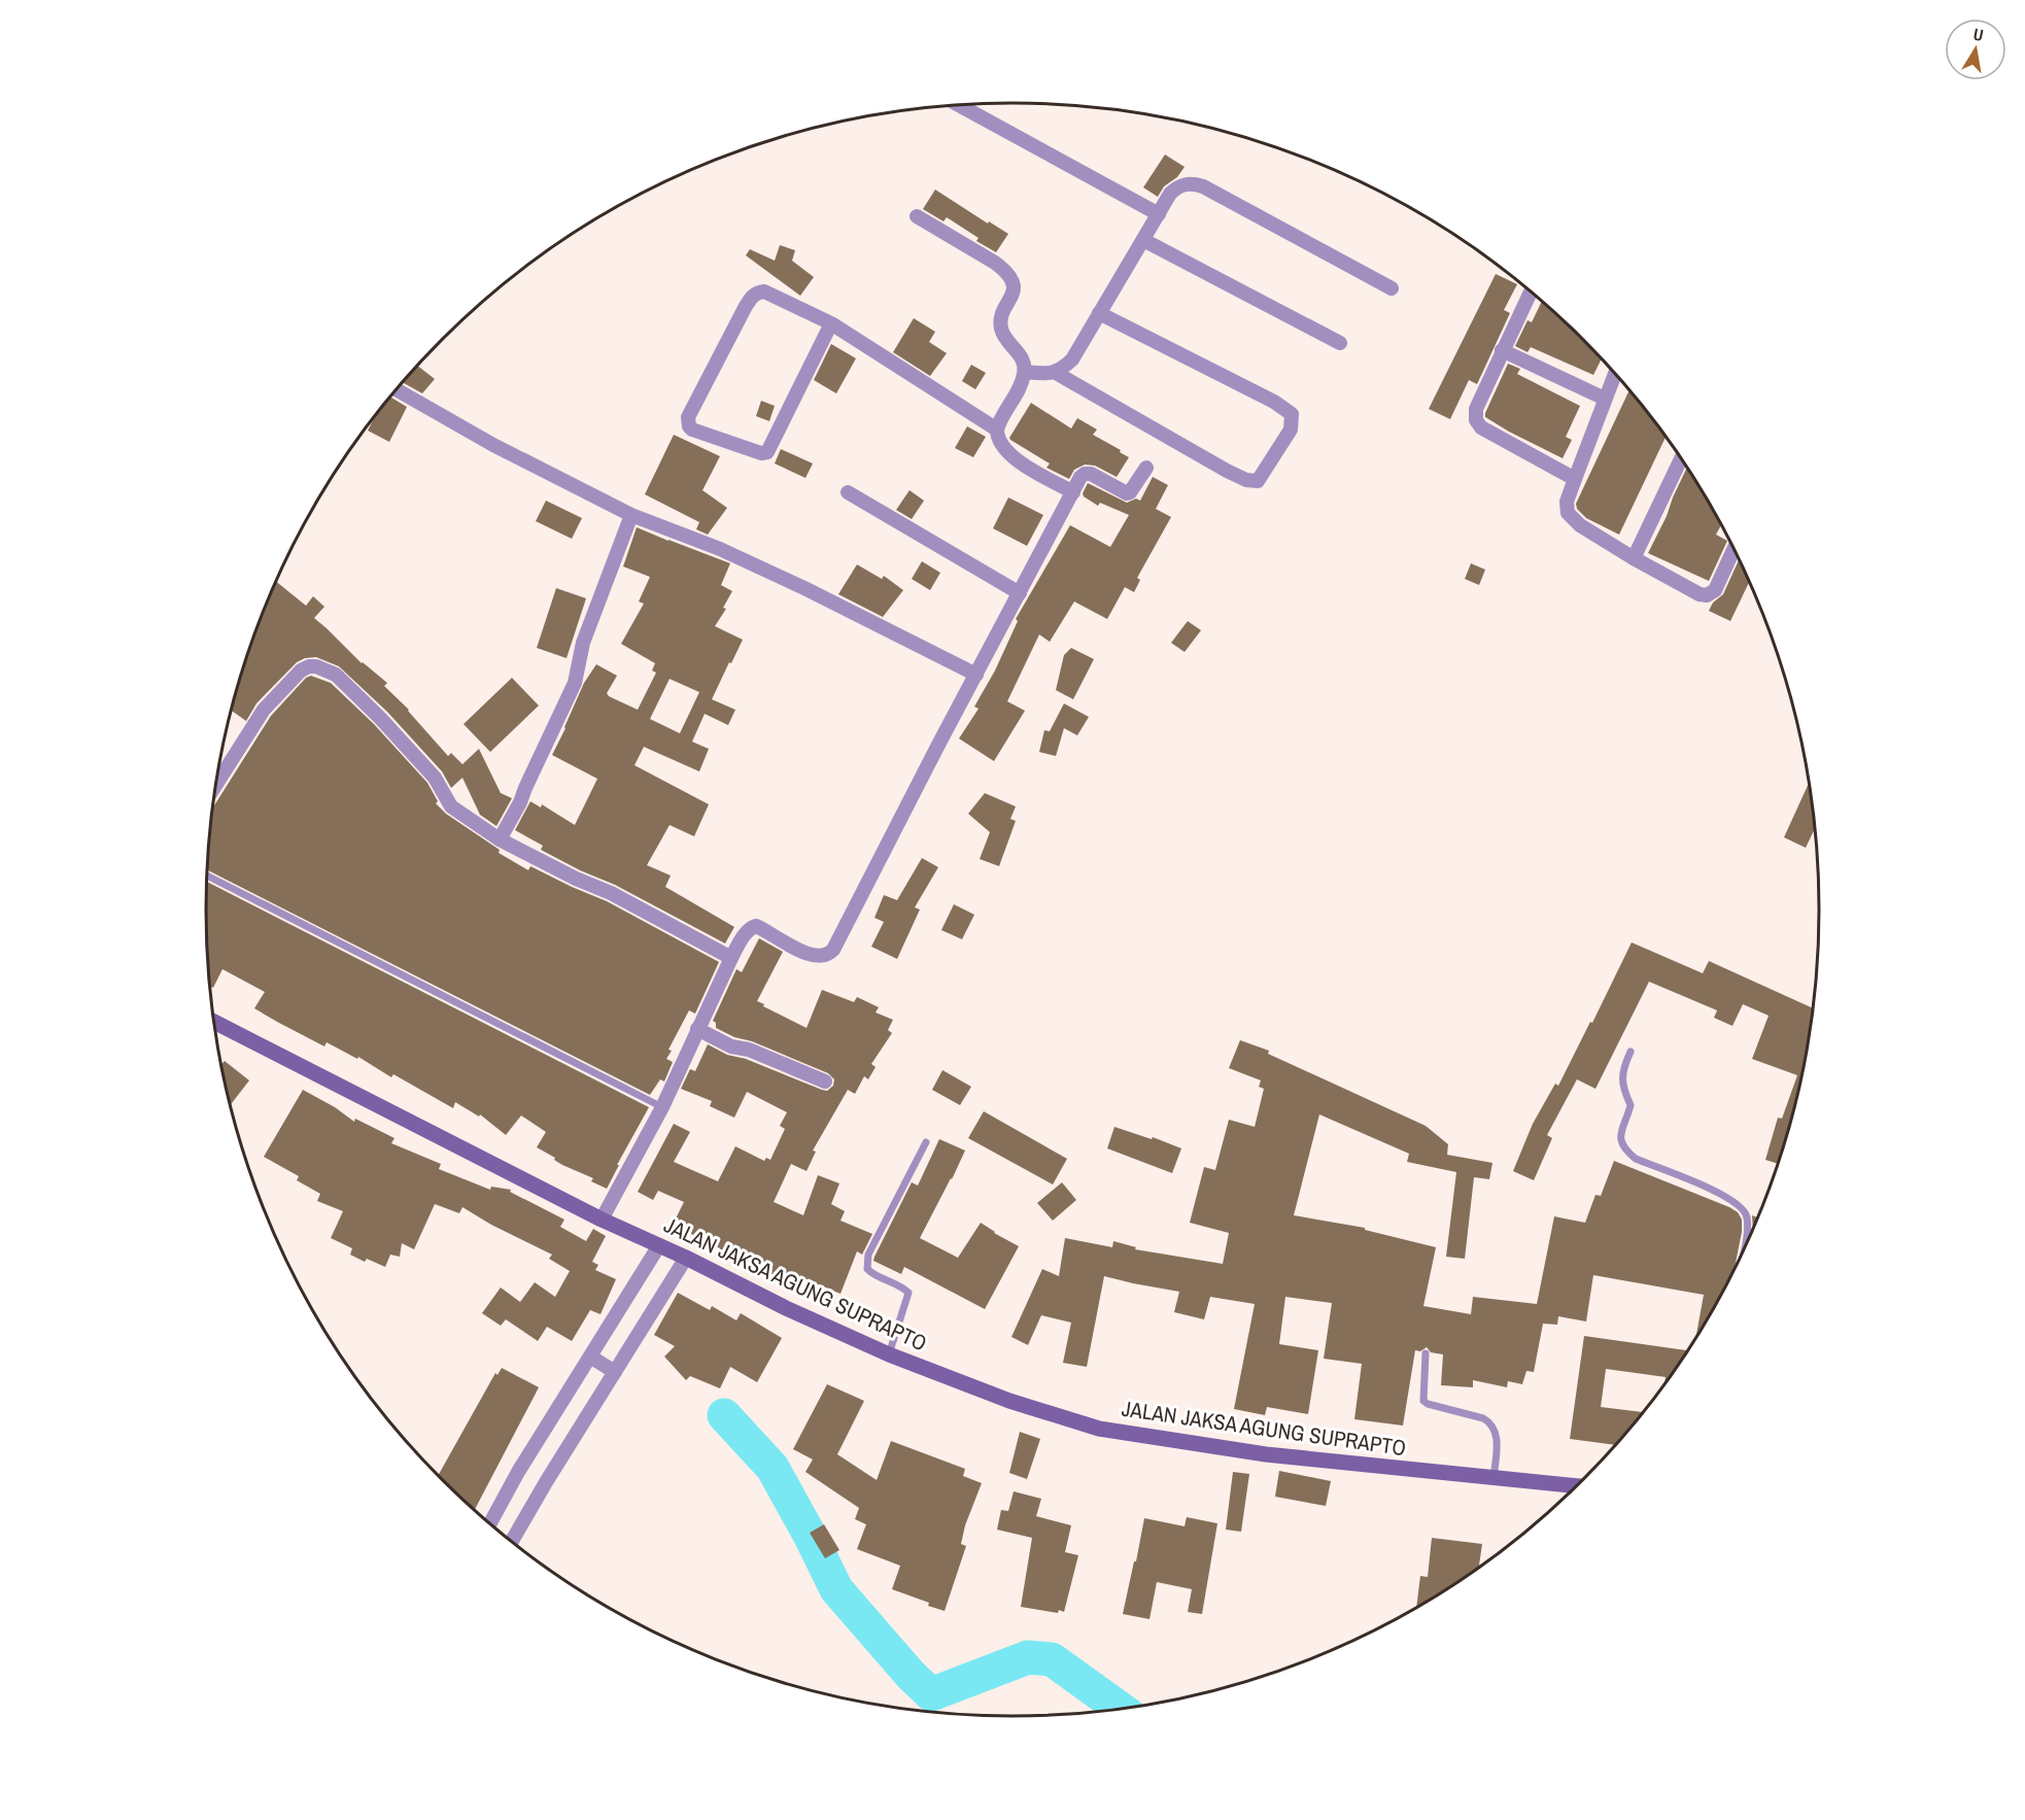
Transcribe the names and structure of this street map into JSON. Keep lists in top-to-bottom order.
{
  "streets": {
    "main road": ["JALAN JAKSA AGUNG SUPRAPTO"]
  },
  "north": "top"
}
